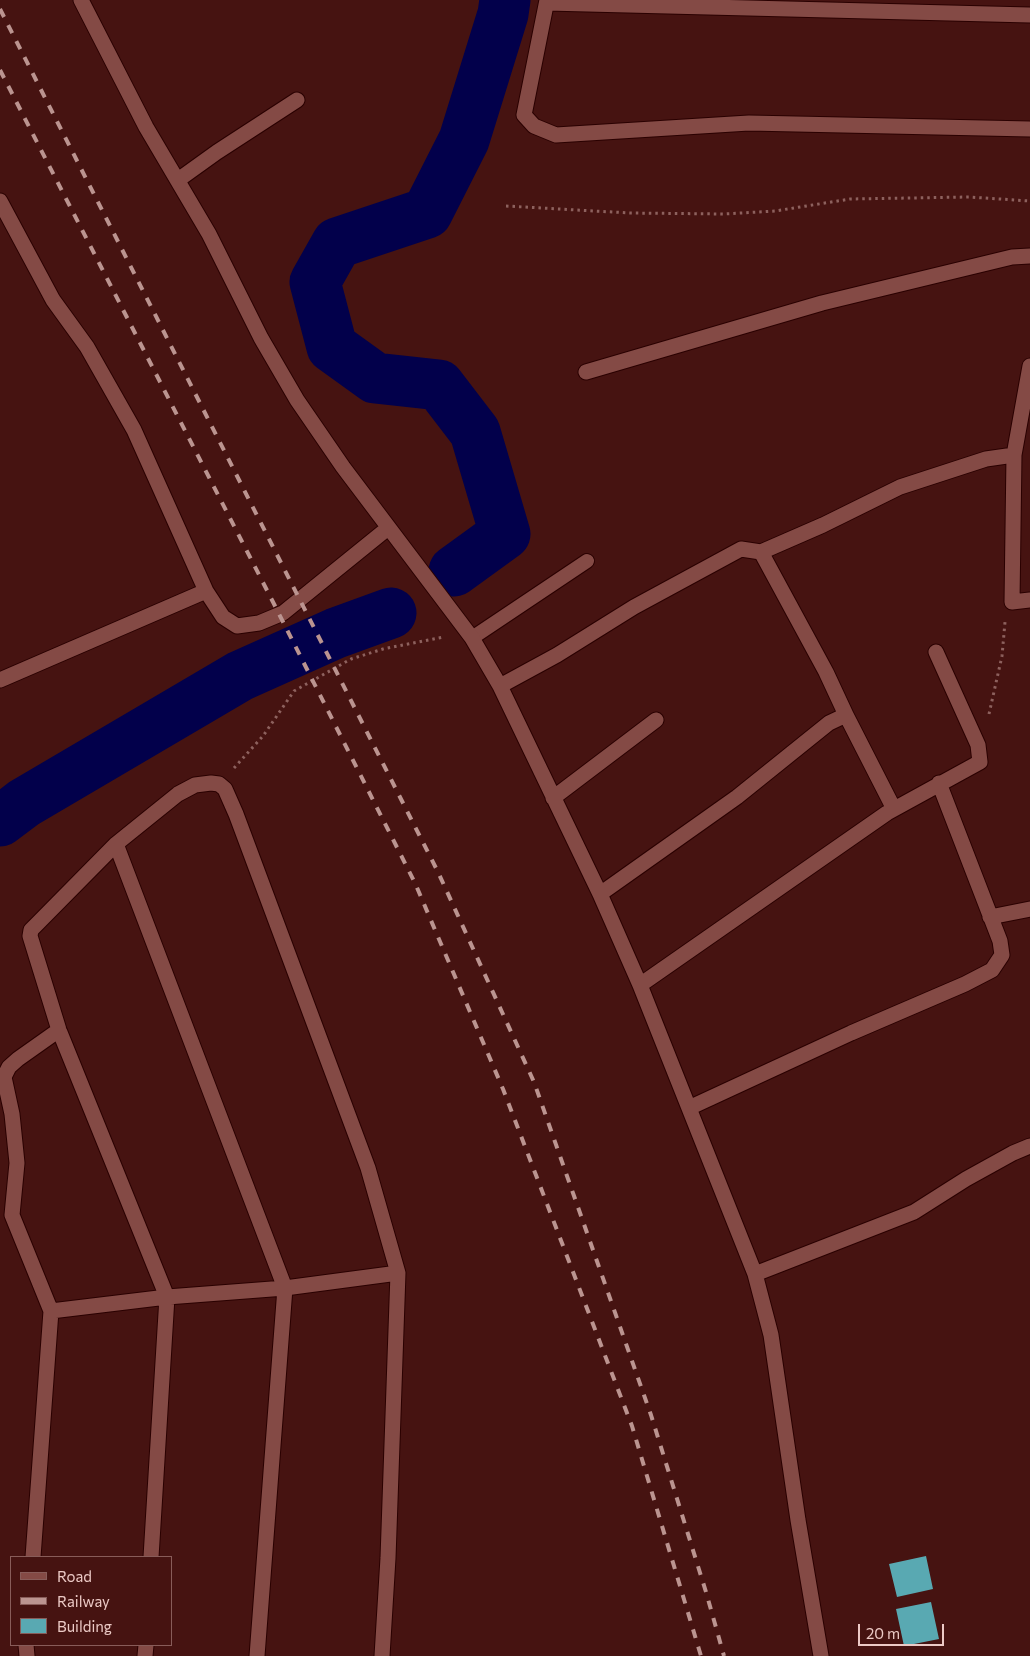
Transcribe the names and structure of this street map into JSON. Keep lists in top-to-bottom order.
{
  "legend": ["Road", "Railway", "Building"],
  "scale_bar": "20 m"
}
